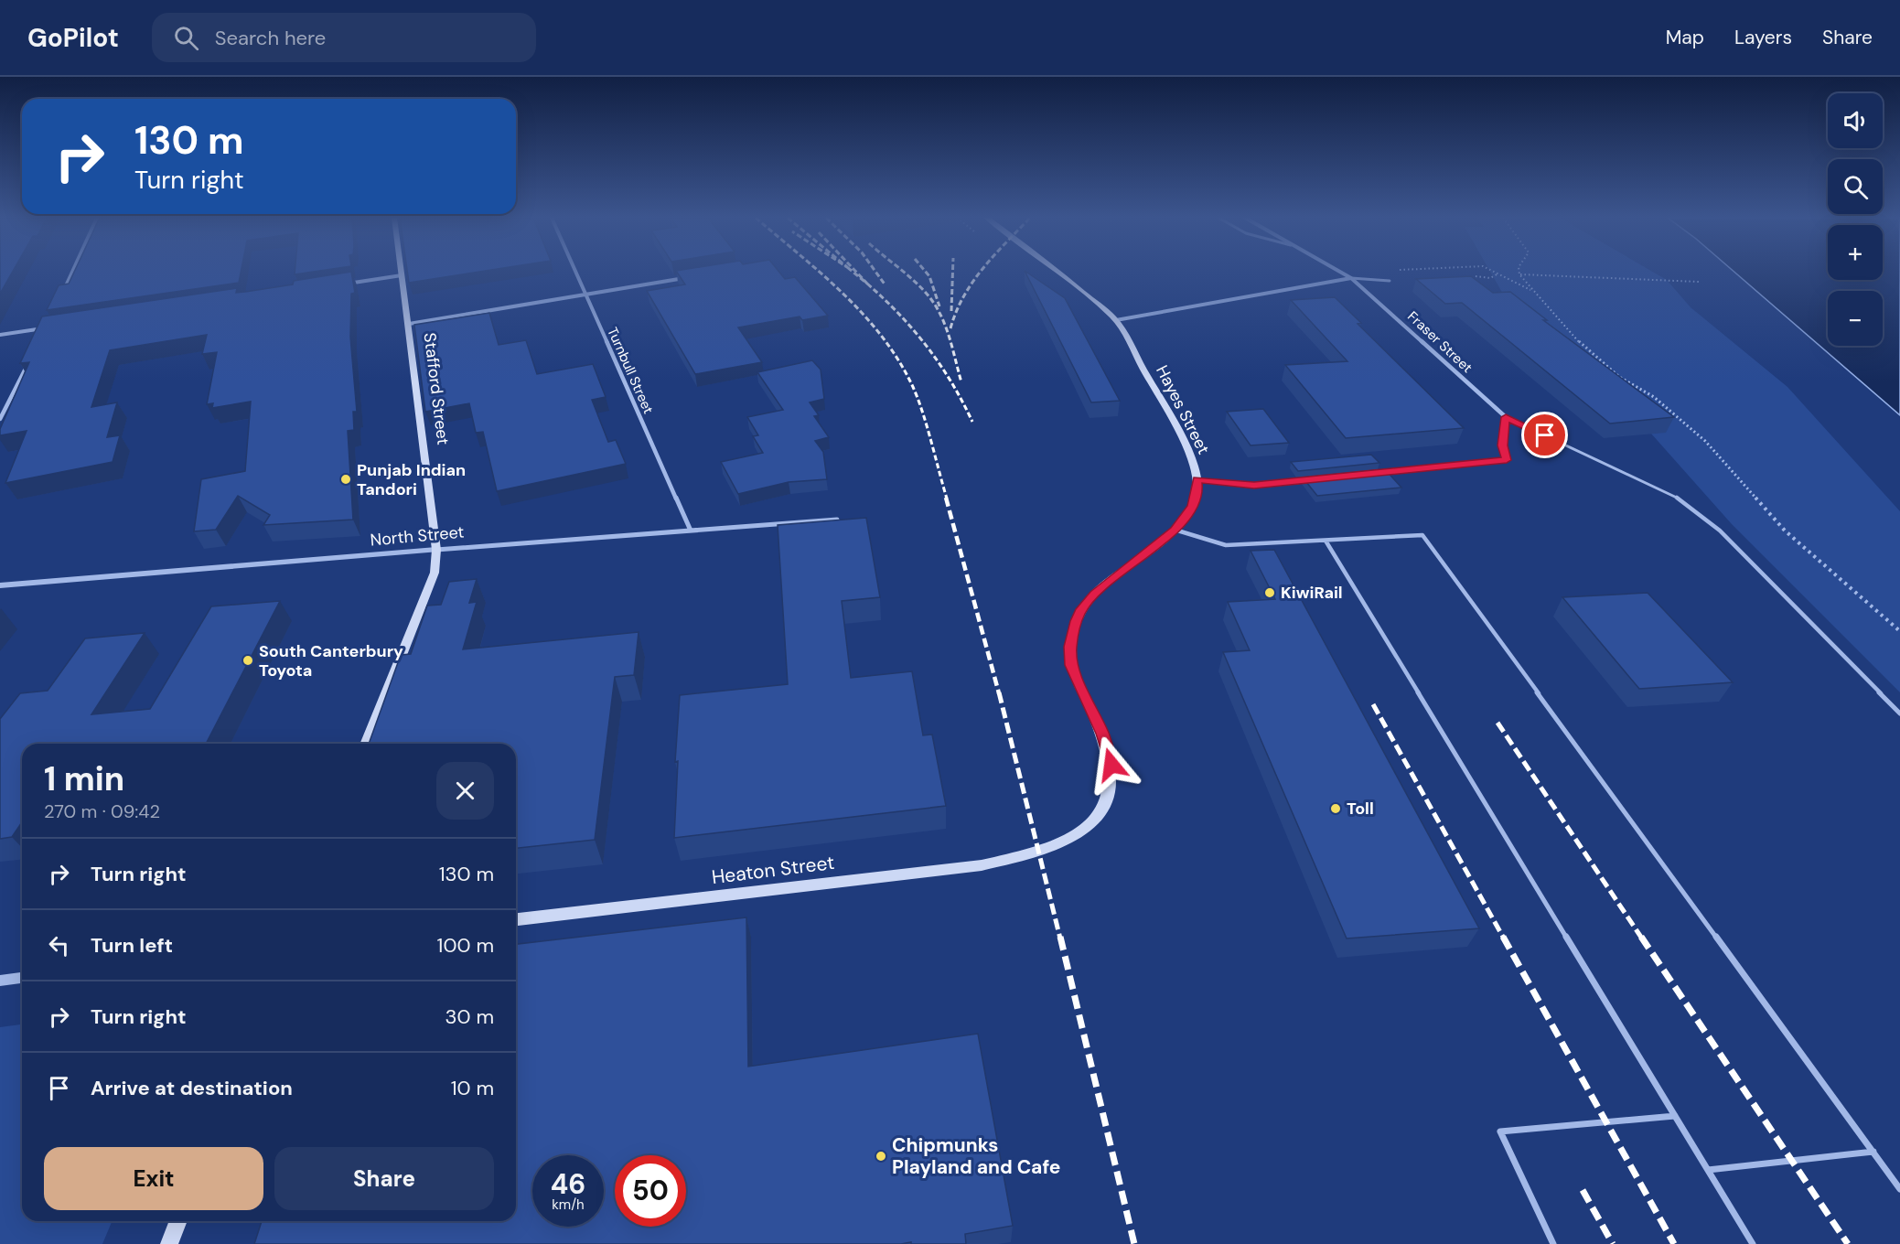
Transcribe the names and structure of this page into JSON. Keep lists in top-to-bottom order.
{
  "streets": {
    "main road": ["Stafford Street", "Hayes Street", "Heaton Street"],
    "street": ["Fraser Street", "Turnbull Street", "North Street"]
  },
  "crossings": [
    ["Turnbull Street", "North Street"],
    ["Stafford Street", "North Street"],
    ["Hayes Street", "Heaton Street"]
  ],
  "places": [
    "Punjab Indian Tandori",
    "KiwiRail",
    "South Canterbury Toyota",
    "Toll",
    "Chipmunks Playland and Cafe"
  ],
  "page": {
    "header": "GoPilot",
    "search": "Search here",
    "nav": ["Map", "Layers", "Share"],
    "map_buttons": ["+", "−"],
    "turn": ["130 m", "Turn right"],
    "heading": ["1 min", "270 m · 09:42"],
    "list": [
      {
        "name": "Turn right",
        "value": "130 m"
      },
      {
        "name": "Turn left",
        "value": "100 m"
      },
      {
        "name": "Turn right",
        "value": "30 m"
      },
      {
        "name": "Arrive at destination",
        "value": "10 m"
      }
    ],
    "buttons": ["Exit", "Share"],
    "speed": "46 km/h",
    "limit": "50"
  }
}
